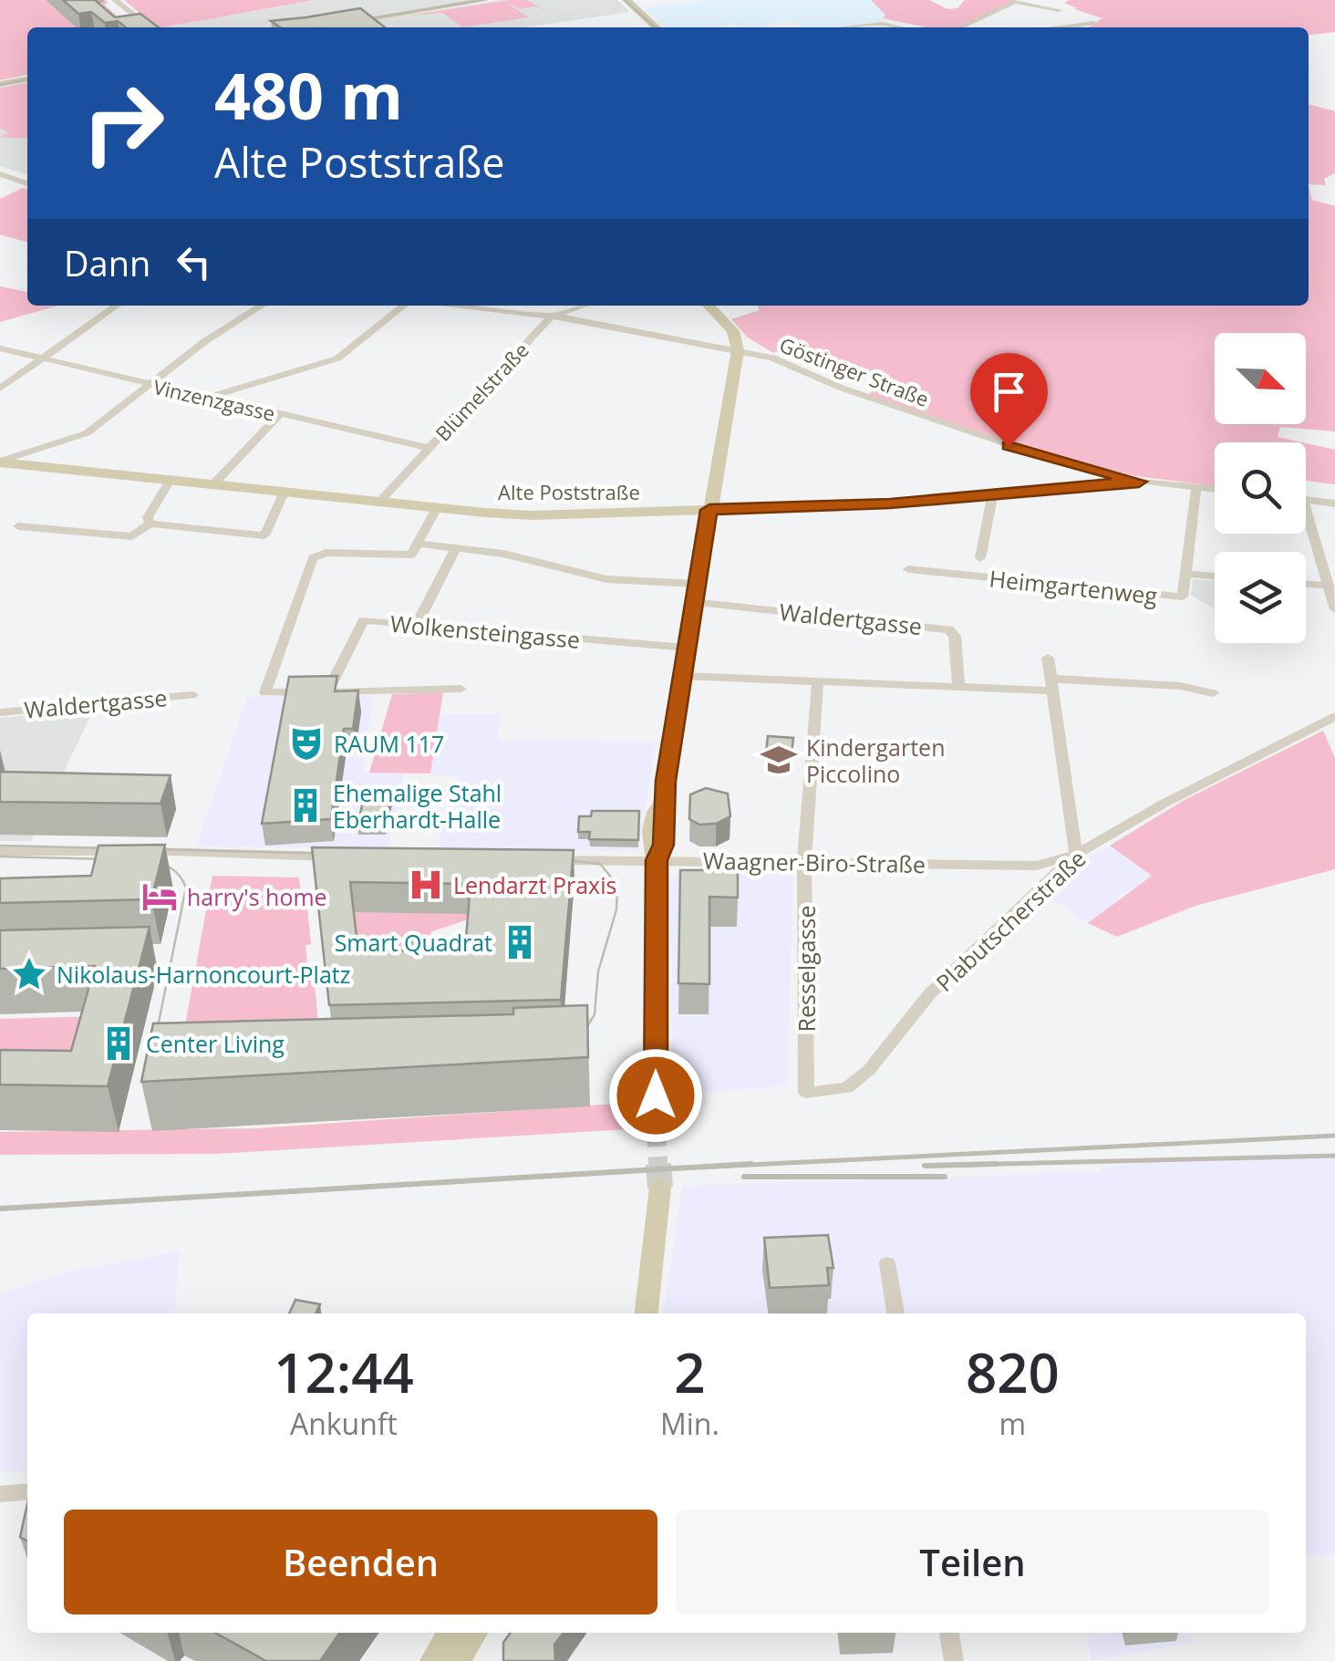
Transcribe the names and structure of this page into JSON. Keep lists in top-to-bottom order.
{
  "streets": {
    "main road": ["Alte Poststraße"],
    "street": [
      "Göstinger Straße",
      "Blümelstraße",
      "Vinzenzgasse",
      "Heimgartenweg",
      "Waldertgasse",
      "Wolkensteingasse",
      "Waagner-Biro-Straße",
      "Plabutscherstraße",
      "Resselgasse"
    ]
  },
  "crossings": [
    ["Göstinger Straße", "Blümelstraße"],
    ["Göstinger Straße", "Alte Poststraße"],
    ["Göstinger Straße", "Heimgartenweg"],
    ["Blümelstraße", "Vinzenzgasse"],
    ["Blümelstraße", "Alte Poststraße"],
    ["Alte Poststraße", "Heimgartenweg"],
    ["Waldertgasse", "Wolkensteingasse"],
    ["Waagner-Biro-Straße", "Plabutscherstraße"],
    ["Waagner-Biro-Straße", "Resselgasse"],
    ["Plabutscherstraße", "Resselgasse"]
  ],
  "places": {
    "theatre": ["RAUM 117"],
    "school or university": ["Kindergarten Piccolino"],
    "building": ["Ehemalige Stahl Eberhardt-Halle", "Smart Quadrat", "Center Living"],
    "hospital": ["Lendarzt Praxis"],
    "hotel": ["harry's home"],
    "place": ["Nikolaus-Harnoncourt-Platz"]
  },
  "north": "bottom right",
  "page": {
    "turn": ["480 m", "Alte Poststraße"],
    "then": "Dann",
    "eta": [
      "12:44",
      "Ankunft",
      "2",
      "Min.",
      "820",
      "m"
    ],
    "buttons": ["Beenden", "Teilen"]
  }
}
